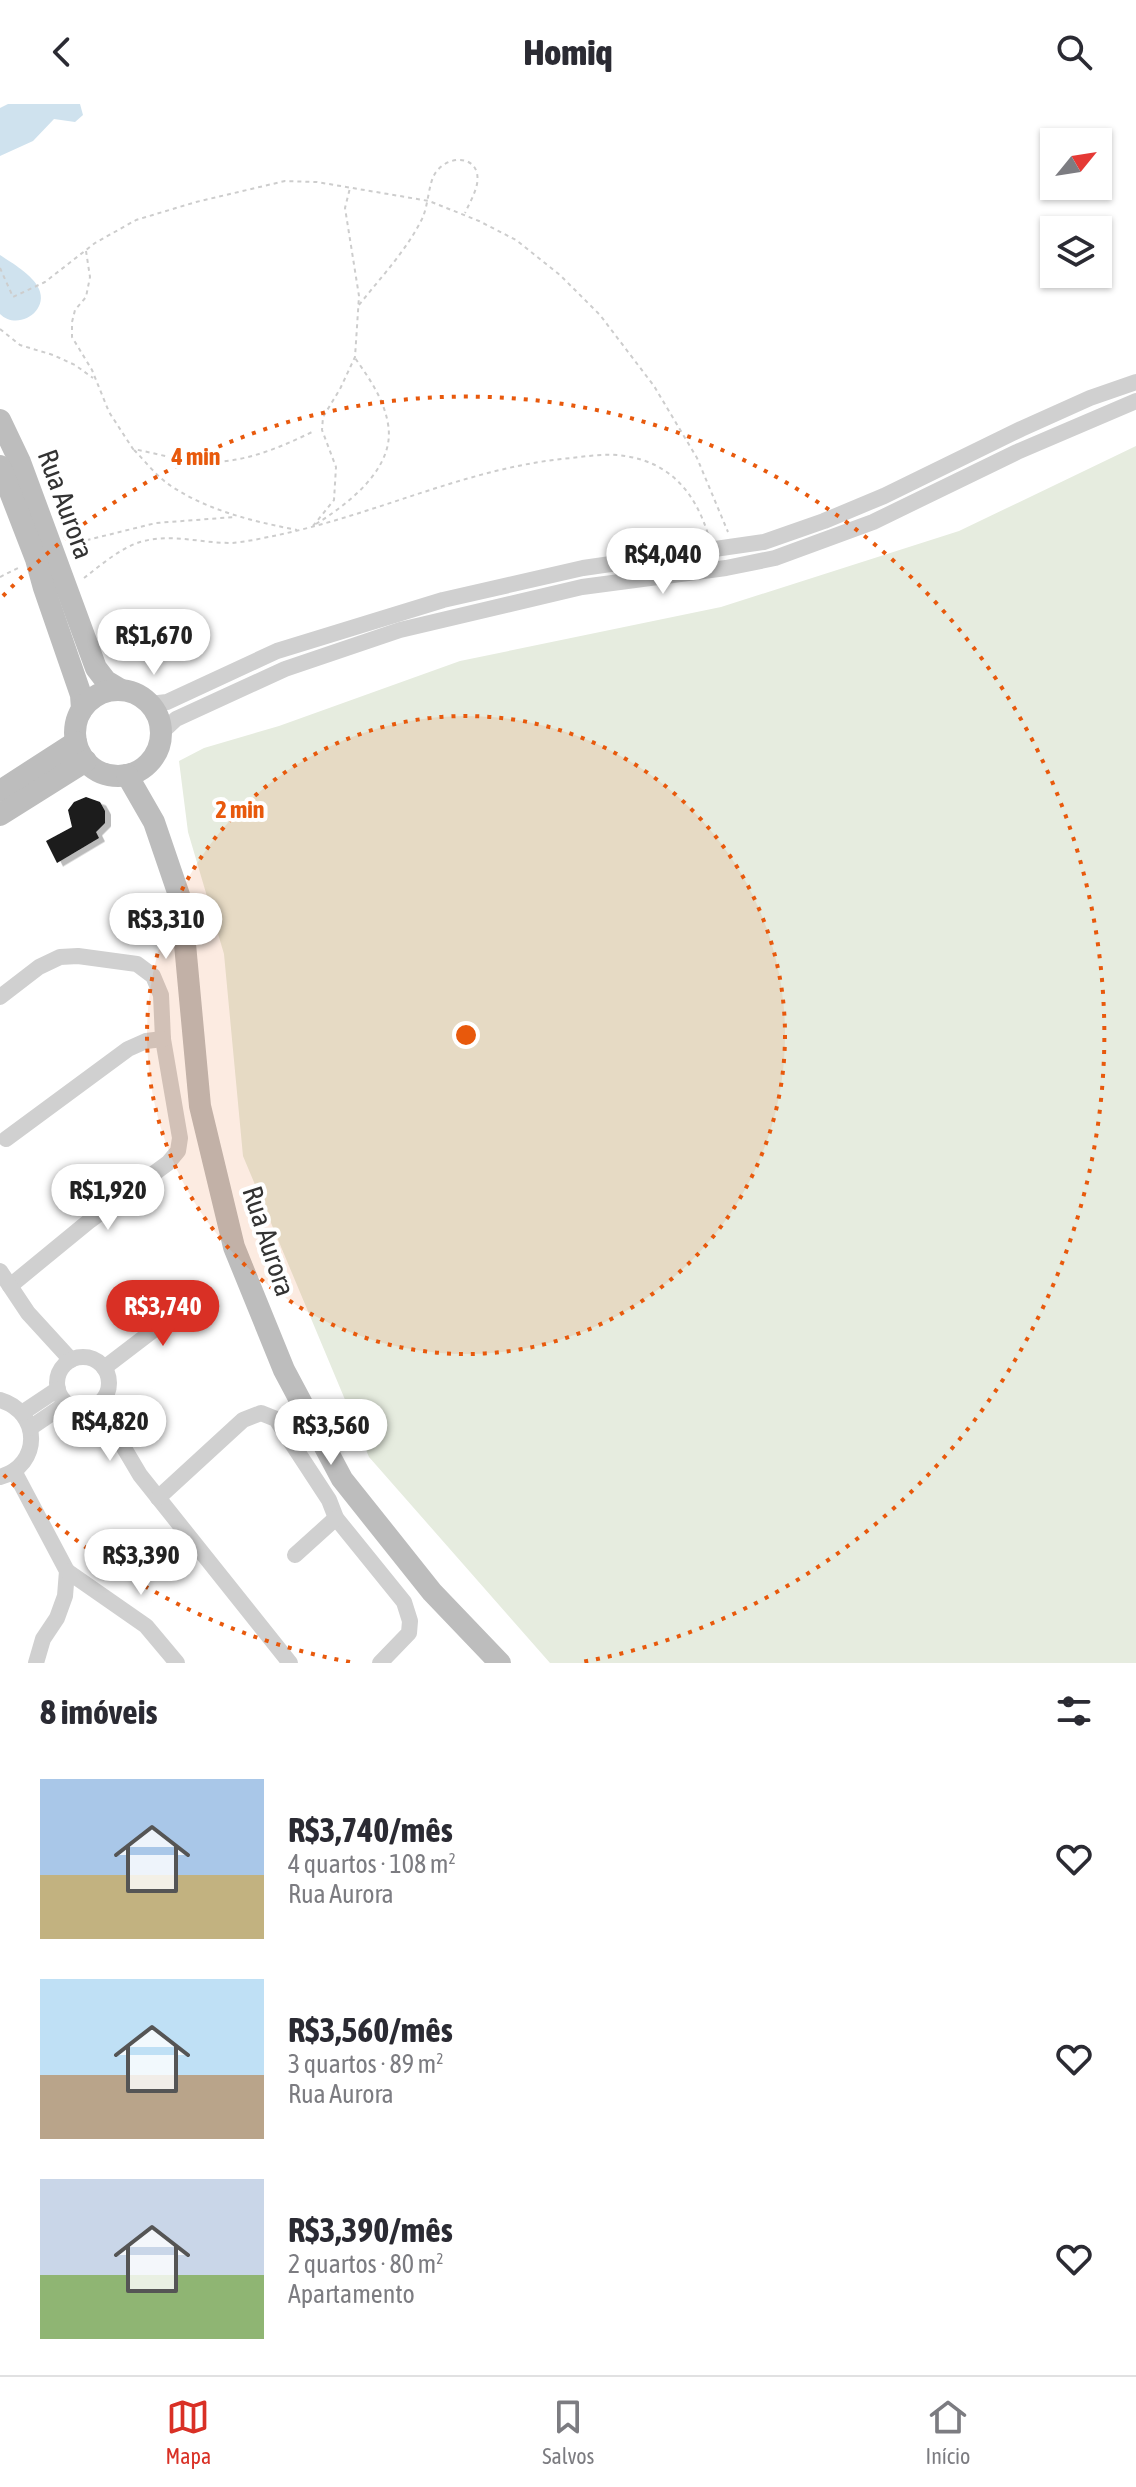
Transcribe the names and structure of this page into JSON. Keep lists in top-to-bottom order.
{
  "streets": {
    "street": ["Rua Aurora"]
  },
  "north": "top right",
  "page": {
    "header": "Homiq",
    "price": [
      "R$4,040",
      "R$1,670",
      "R$3,310",
      "R$1,920",
      "R$3,740",
      "R$4,820",
      "R$3,560",
      "R$3,390"
    ],
    "heading": "8 imóveis",
    "list": [
      {
        "name": "R$3,740/mês",
        "note": "4 quartos · 108 m² · Rua Aurora"
      },
      {
        "name": "R$3,560/mês",
        "note": "3 quartos · 89 m² · Rua Aurora"
      },
      {
        "name": "R$3,390/mês",
        "note": "2 quartos · 80 m² · Apartamento"
      }
    ],
    "tabs": ["Mapa", "Salvos", "Início"]
  },
  "rings": ["4 min", "2 min"]
}
